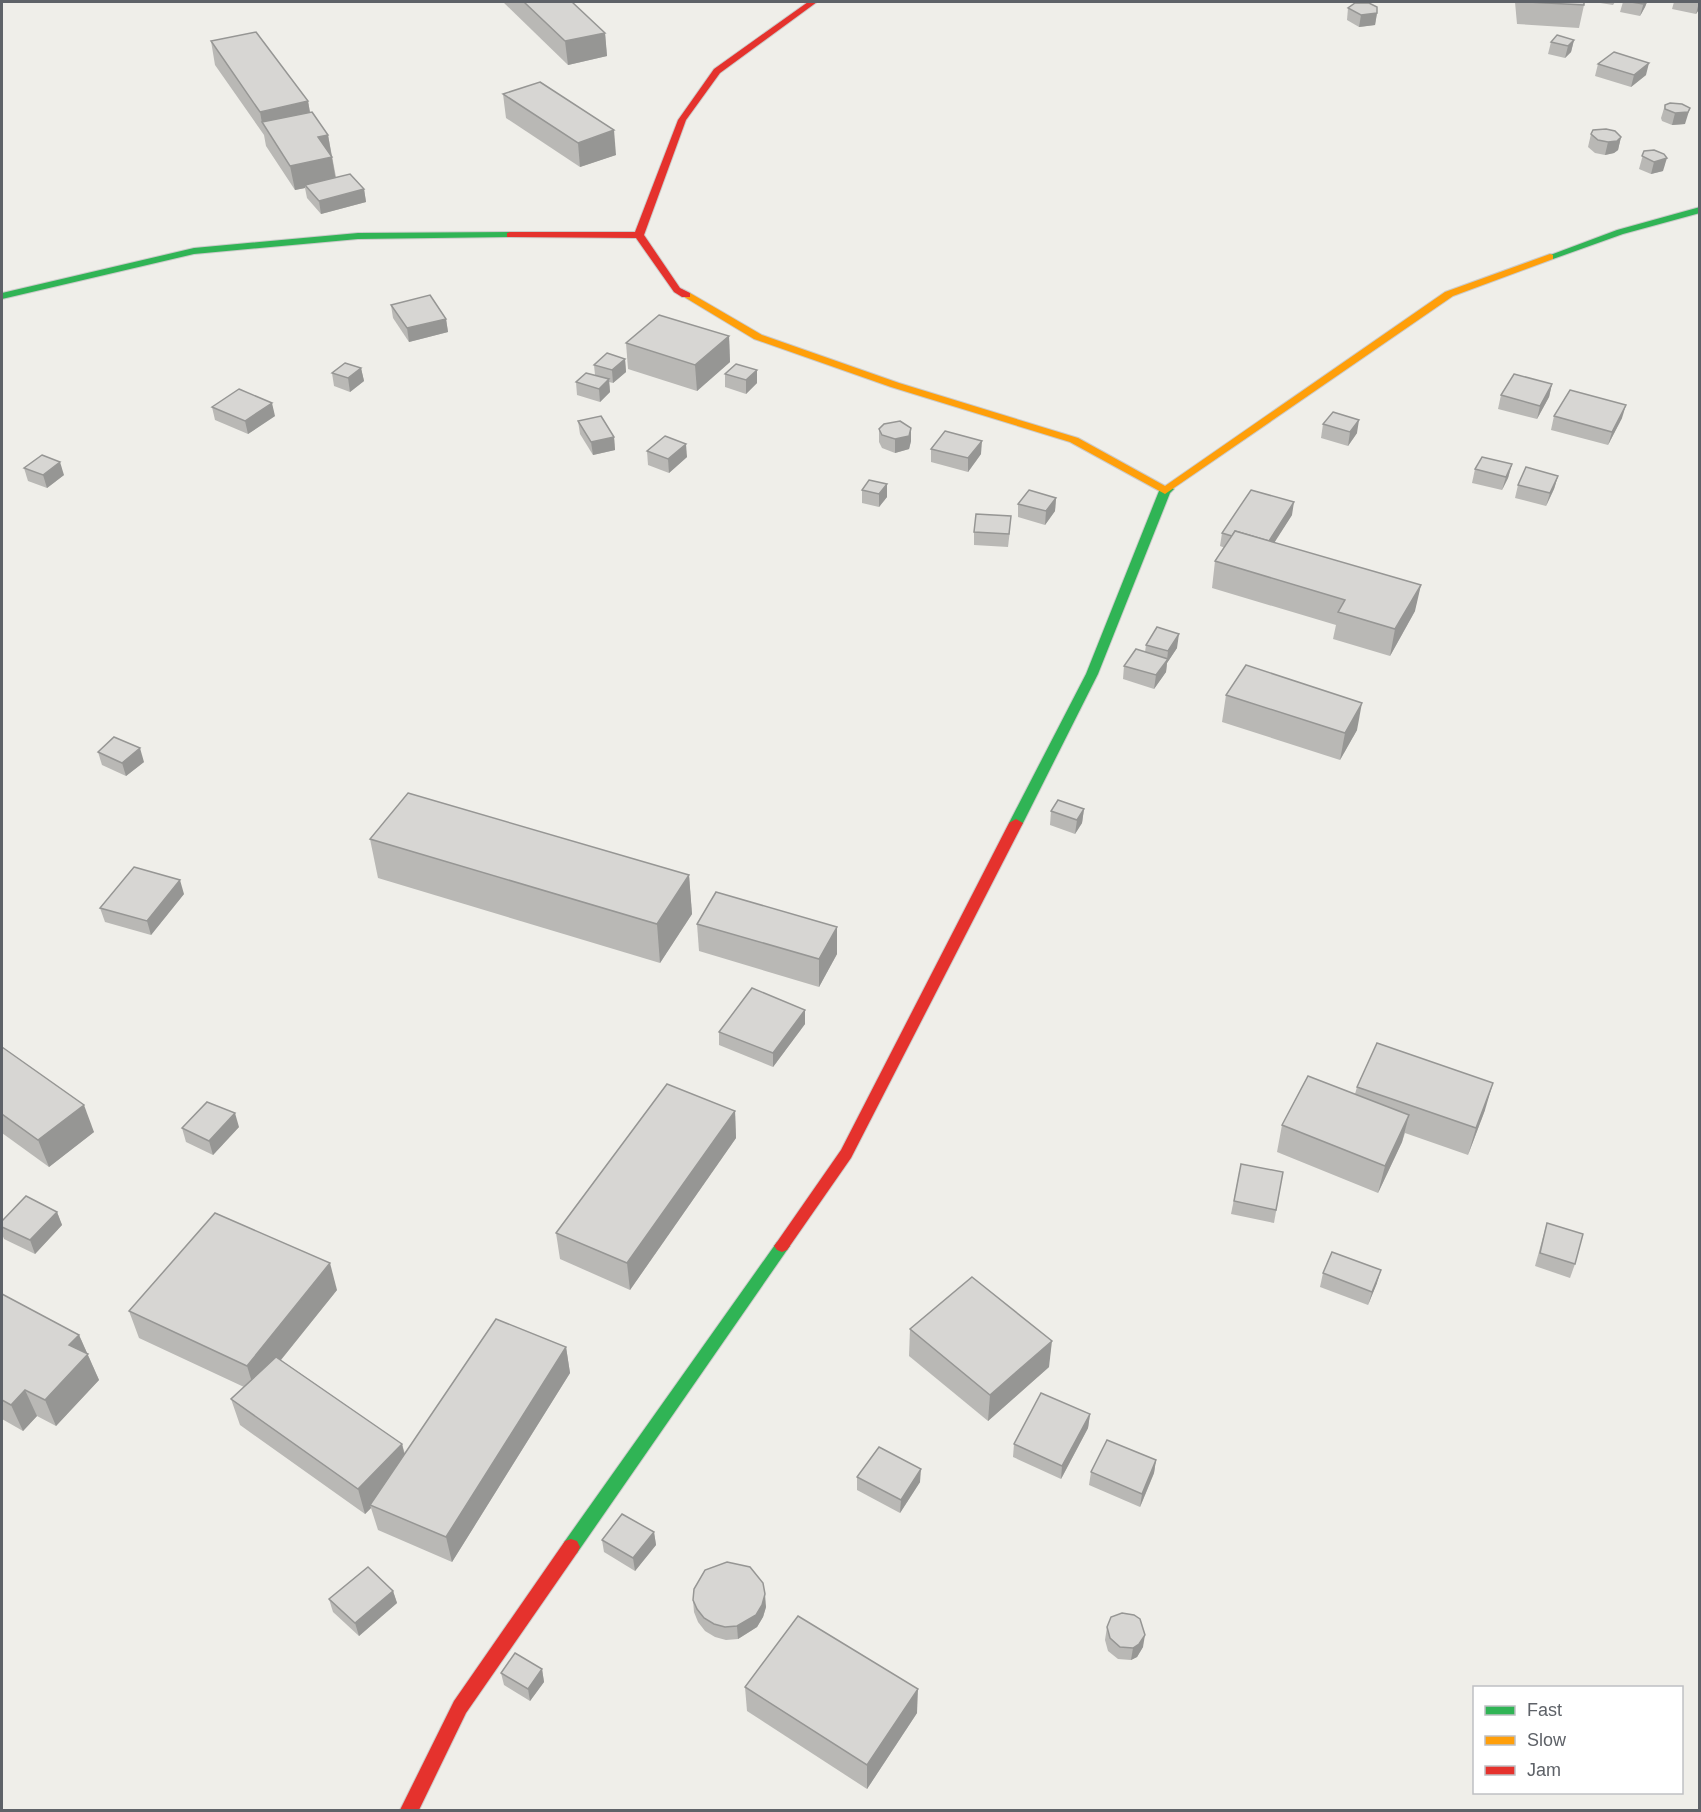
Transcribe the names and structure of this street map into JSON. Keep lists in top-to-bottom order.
{
  "legend": ["Fast", "Slow", "Jam"]
}
